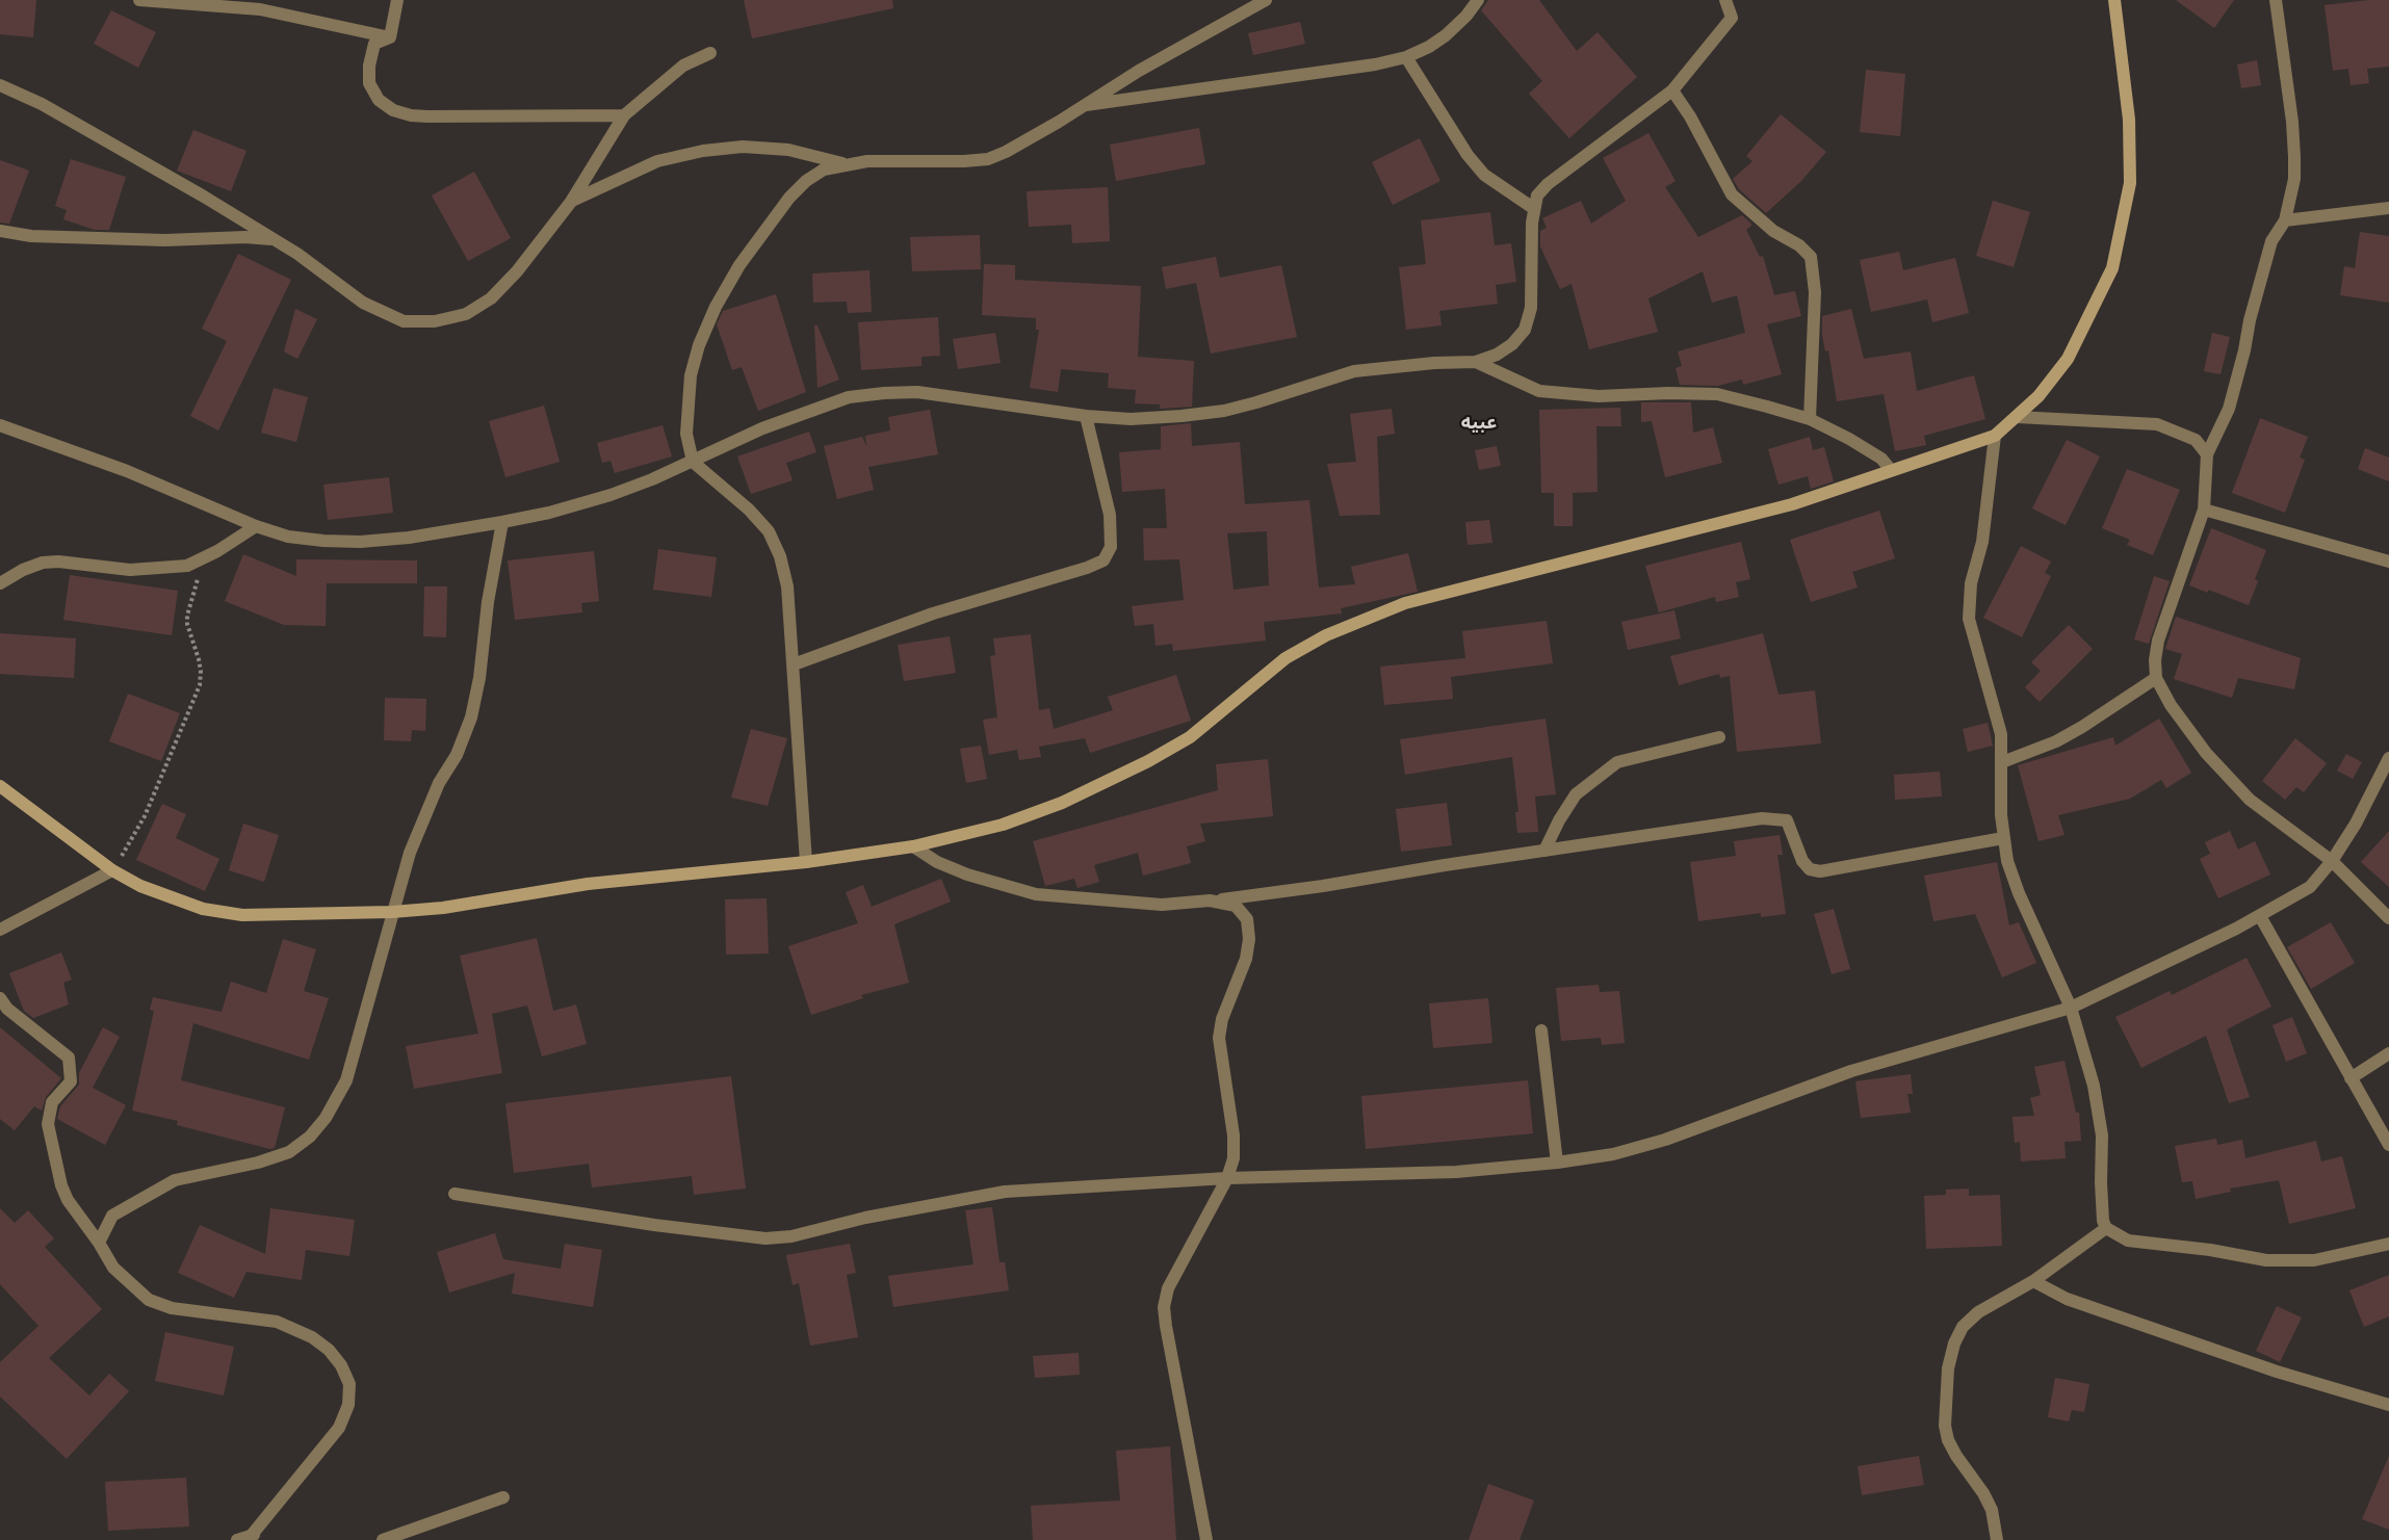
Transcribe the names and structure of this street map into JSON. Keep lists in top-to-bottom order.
{
  "districts": ["عبيه"]
}
